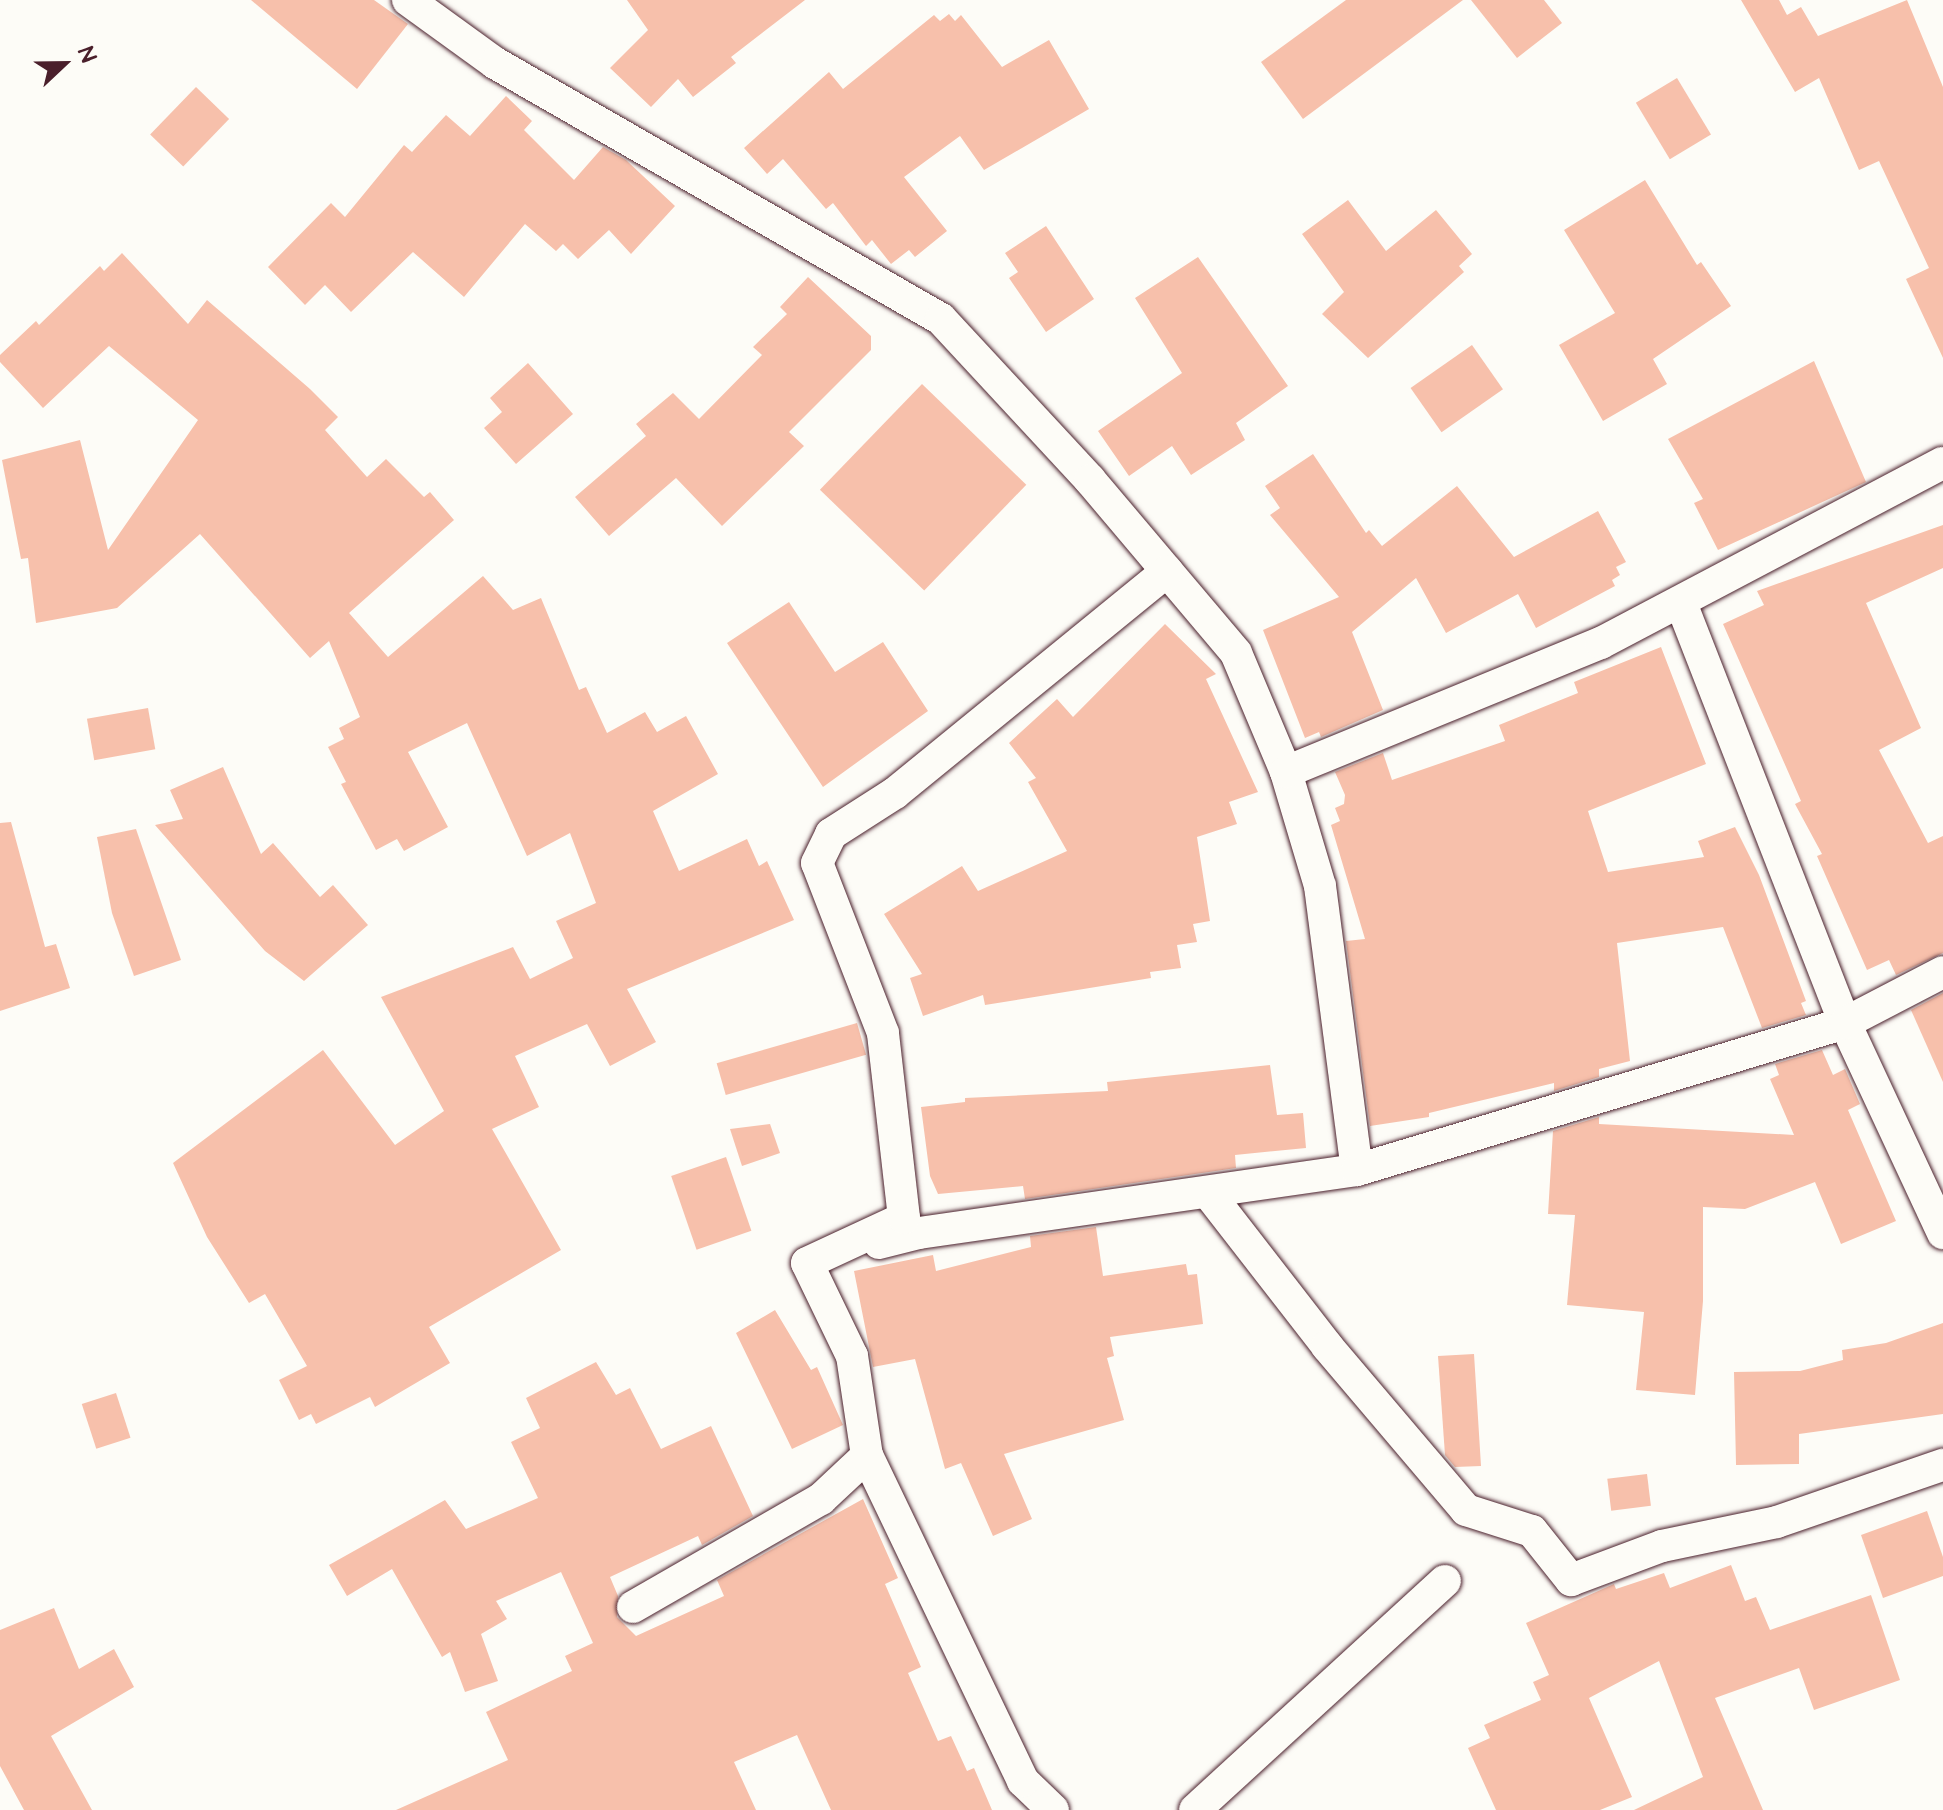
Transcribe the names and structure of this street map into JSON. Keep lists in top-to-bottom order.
{
  "north": "right"
}
